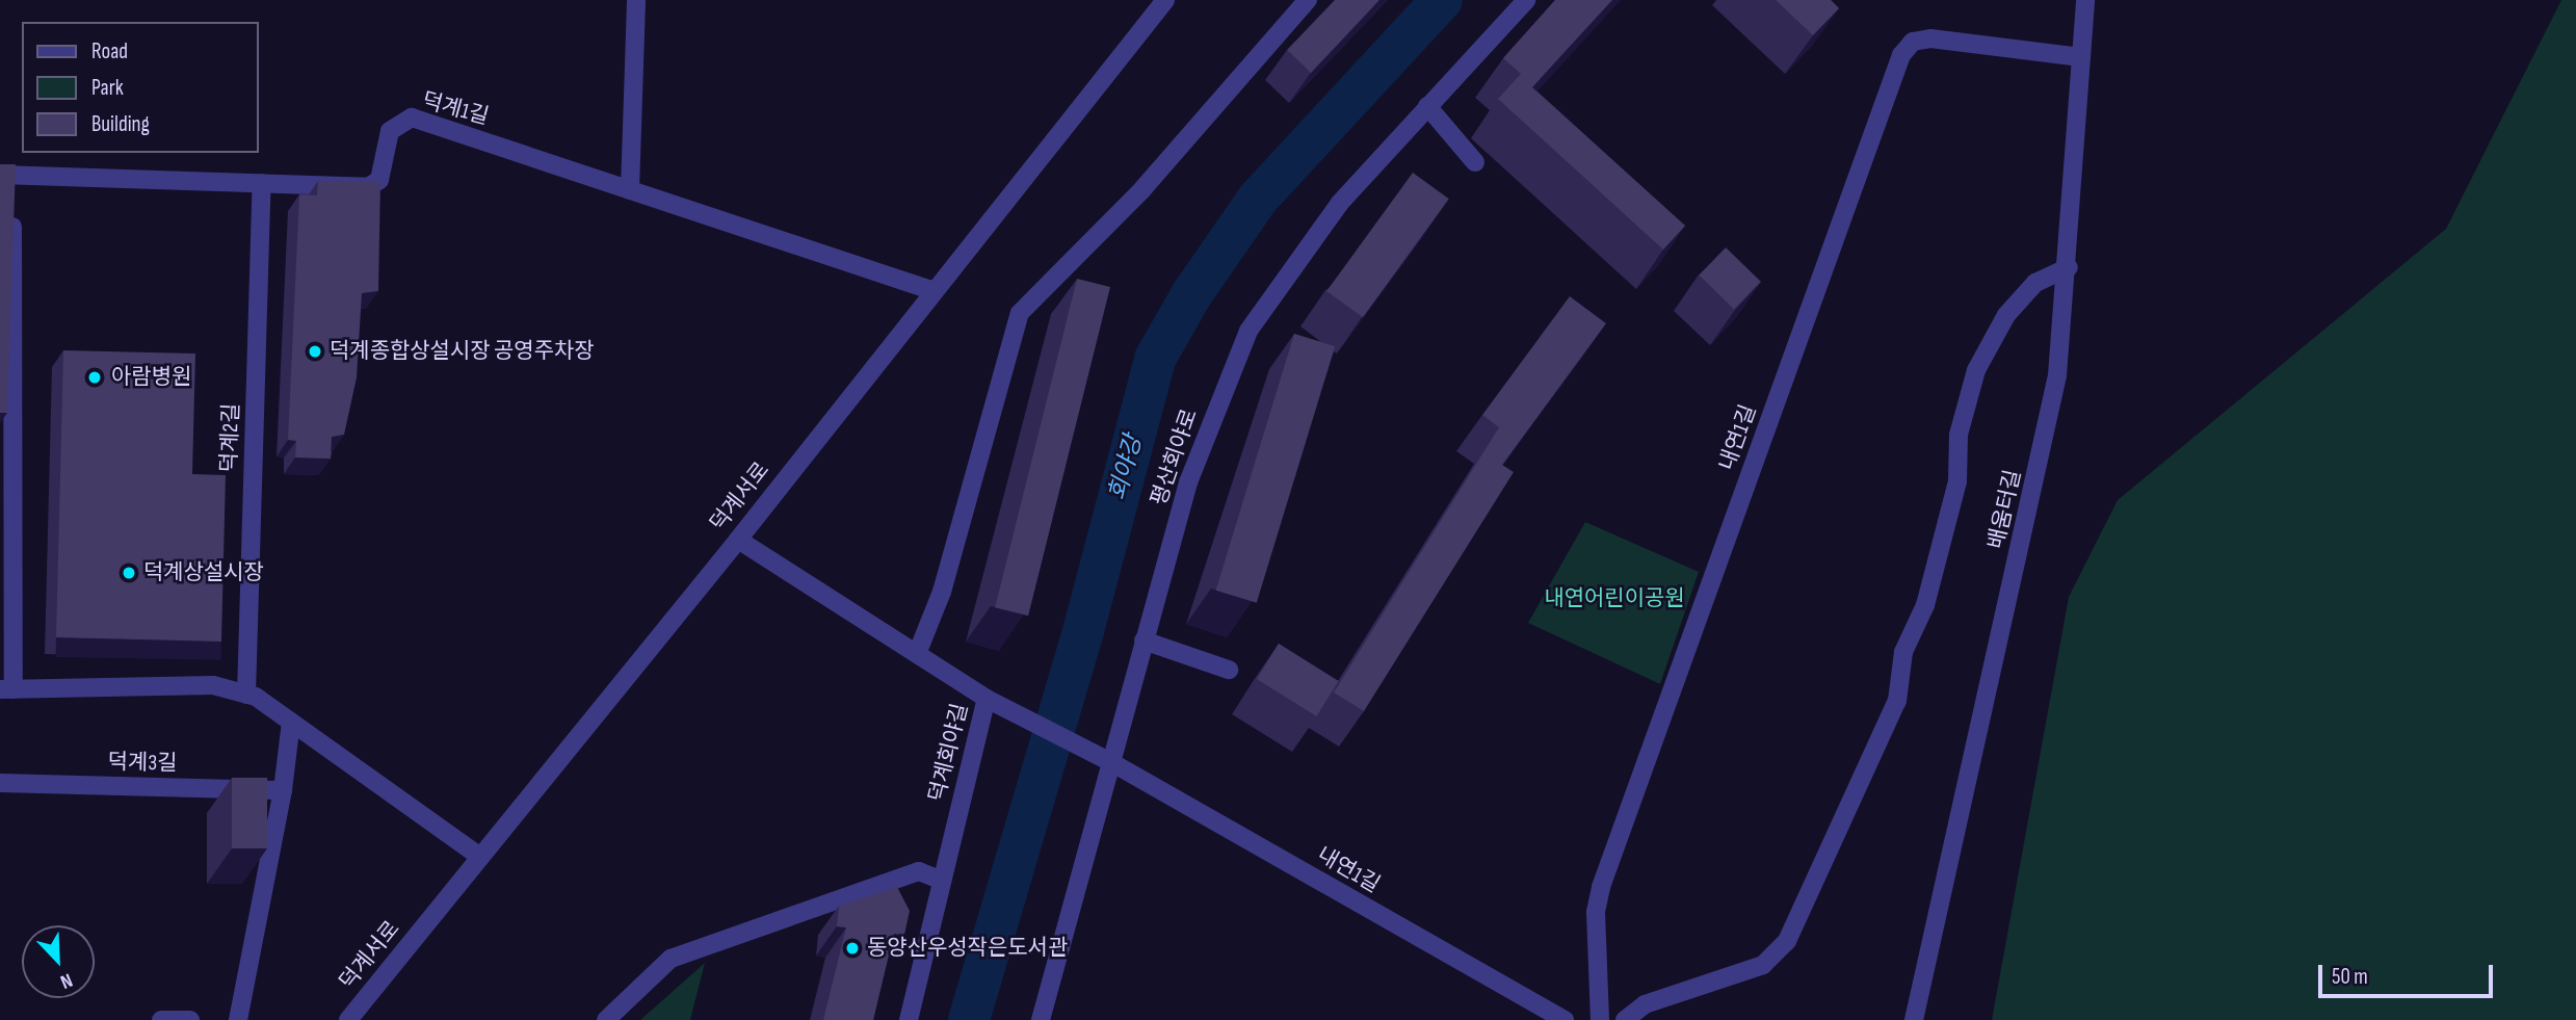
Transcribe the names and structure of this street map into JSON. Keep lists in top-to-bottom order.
{
  "streets": {
    "street": [
      "덕계1길",
      "덕계2길",
      "내연1길",
      "평산회야로",
      "덕계서로",
      "배움터길",
      "덕계회야길",
      "덕계3길"
    ]
  },
  "crossings": [
    ["덕계1길", "덕계2길"],
    ["덕계1길", "덕계서로"],
    ["내연1길", "평산회야로"],
    ["내연1길", "배움터길"],
    ["내연1길", "덕계회야길"],
    ["덕계서로", "덕계회야길"]
  ],
  "water": ["회야강"],
  "parks": ["내연어린이공원"],
  "places": [
    "덕계종합상설시장 공영주차장",
    "아람병원",
    "덕계상설시장",
    "동양산우성작은도서관"
  ],
  "legend": ["Road", "Park", "Building"],
  "scale_bar": "50 m",
  "north": "bottom right"
}
